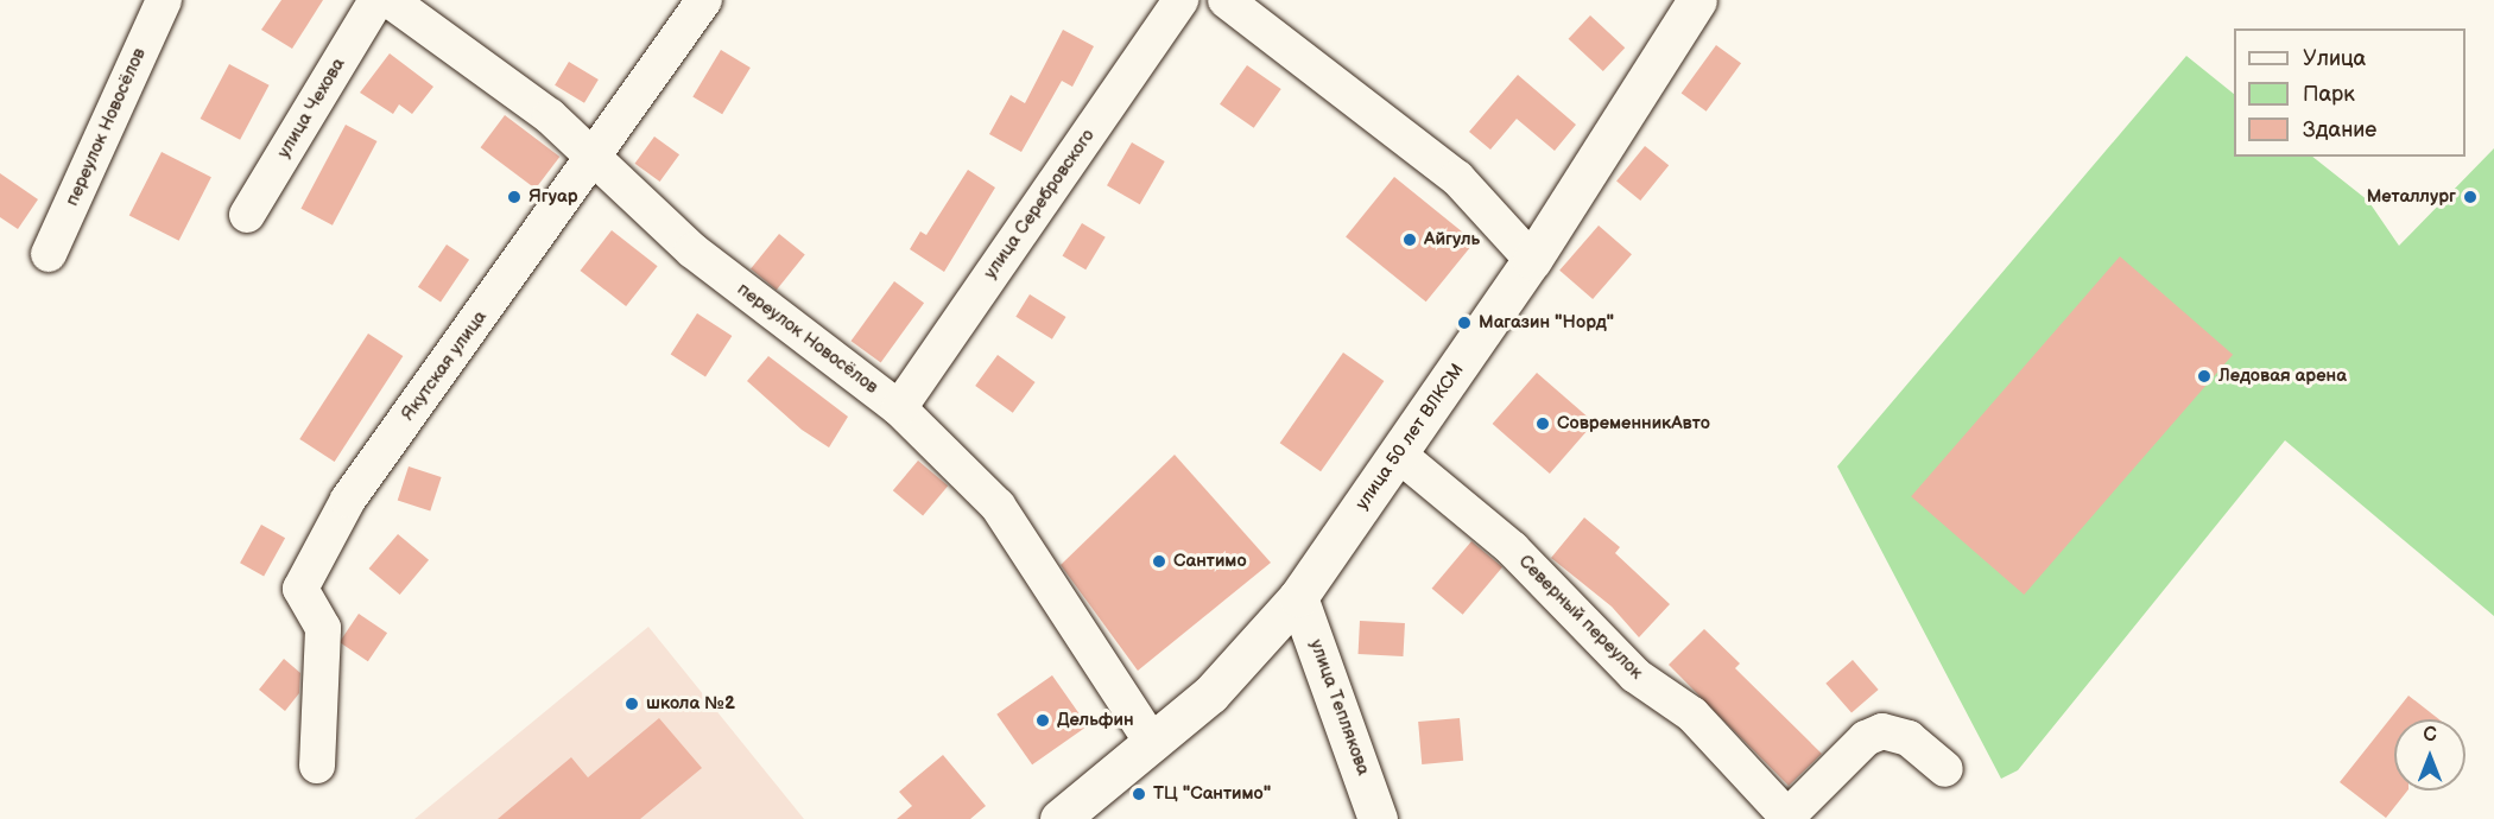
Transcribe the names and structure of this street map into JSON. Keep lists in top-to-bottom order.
{
  "streets": {
    "main road": ["улица 50 лет ВЛКСМ", "улица Теплякова"],
    "street": [
      "улица Чехова",
      "переулок Новосёлов",
      "улица Серебровского",
      "Якутская улица",
      "Северный переулок"
    ]
  },
  "crossings": [
    ["переулок Новосёлов", "улица Серебровского"],
    ["переулок Новосёлов", "Якутская улица"],
    ["переулок Новосёлов", "улица 50 лет ВЛКСМ"],
    ["улица 50 лет ВЛКСМ", "Северный переулок"],
    ["улица 50 лет ВЛКСМ", "улица Теплякова"]
  ],
  "places": [
    "Ягуар",
    "Металлург",
    "Айгуль",
    "Магазин \"Норд\"",
    "Ледовая арена",
    "СовременникАвто",
    "Сантимо",
    "школа №2",
    "Дельфин",
    "ТЦ \"Сантимо\""
  ],
  "legend": ["Улица", "Парк", "Здание"],
  "north": "top"
}
